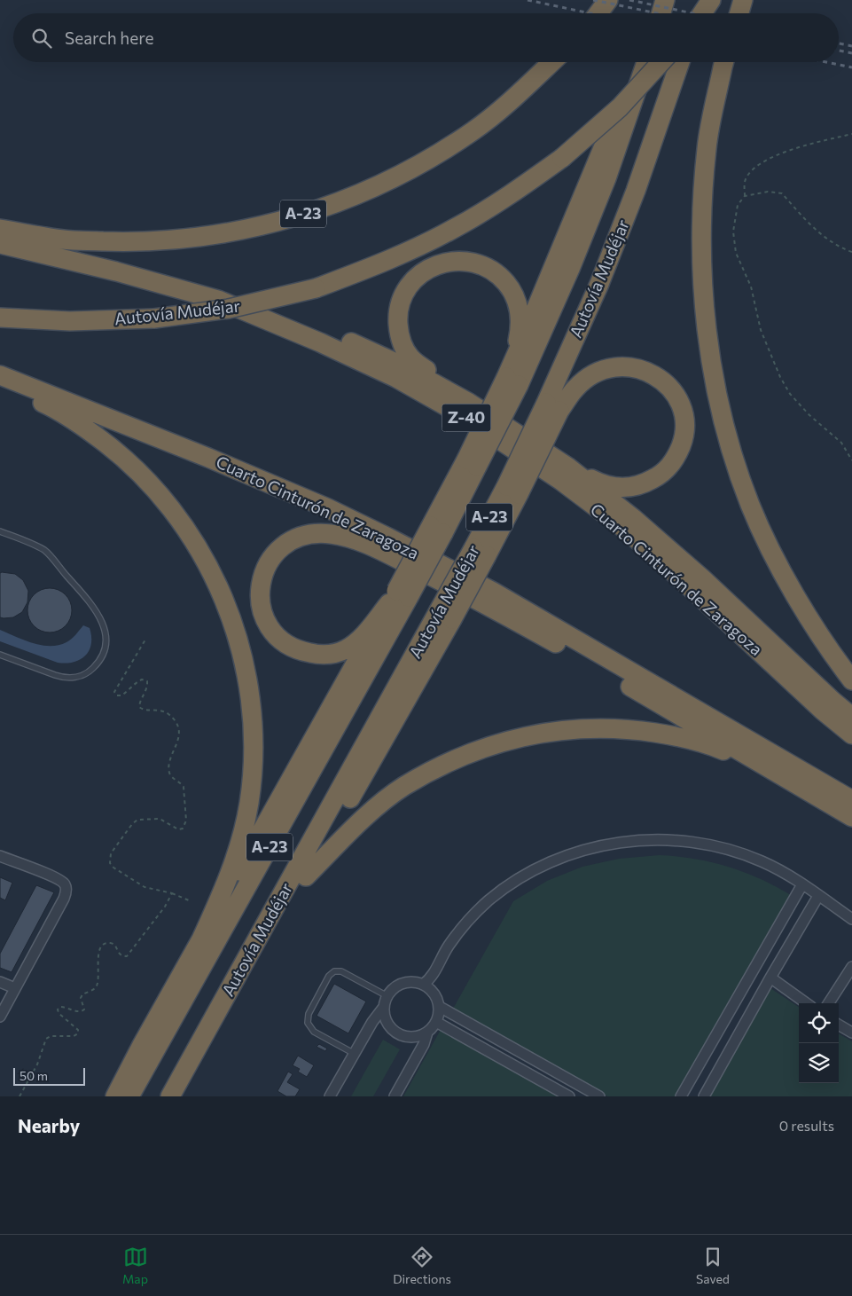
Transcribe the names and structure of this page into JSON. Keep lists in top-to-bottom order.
{
  "streets": {
    "highway": [
      "A-23",
      "Autovía Mudéjar",
      "Z-40",
      "Cuarto Cinturón de Zaragoza"
    ]
  },
  "scale_bar": "50 m",
  "page": {
    "search": "Search here",
    "scale": "50 m",
    "heading": ["Nearby", "0 results"],
    "nav": ["Map", "Directions", "Saved"]
  }
}
